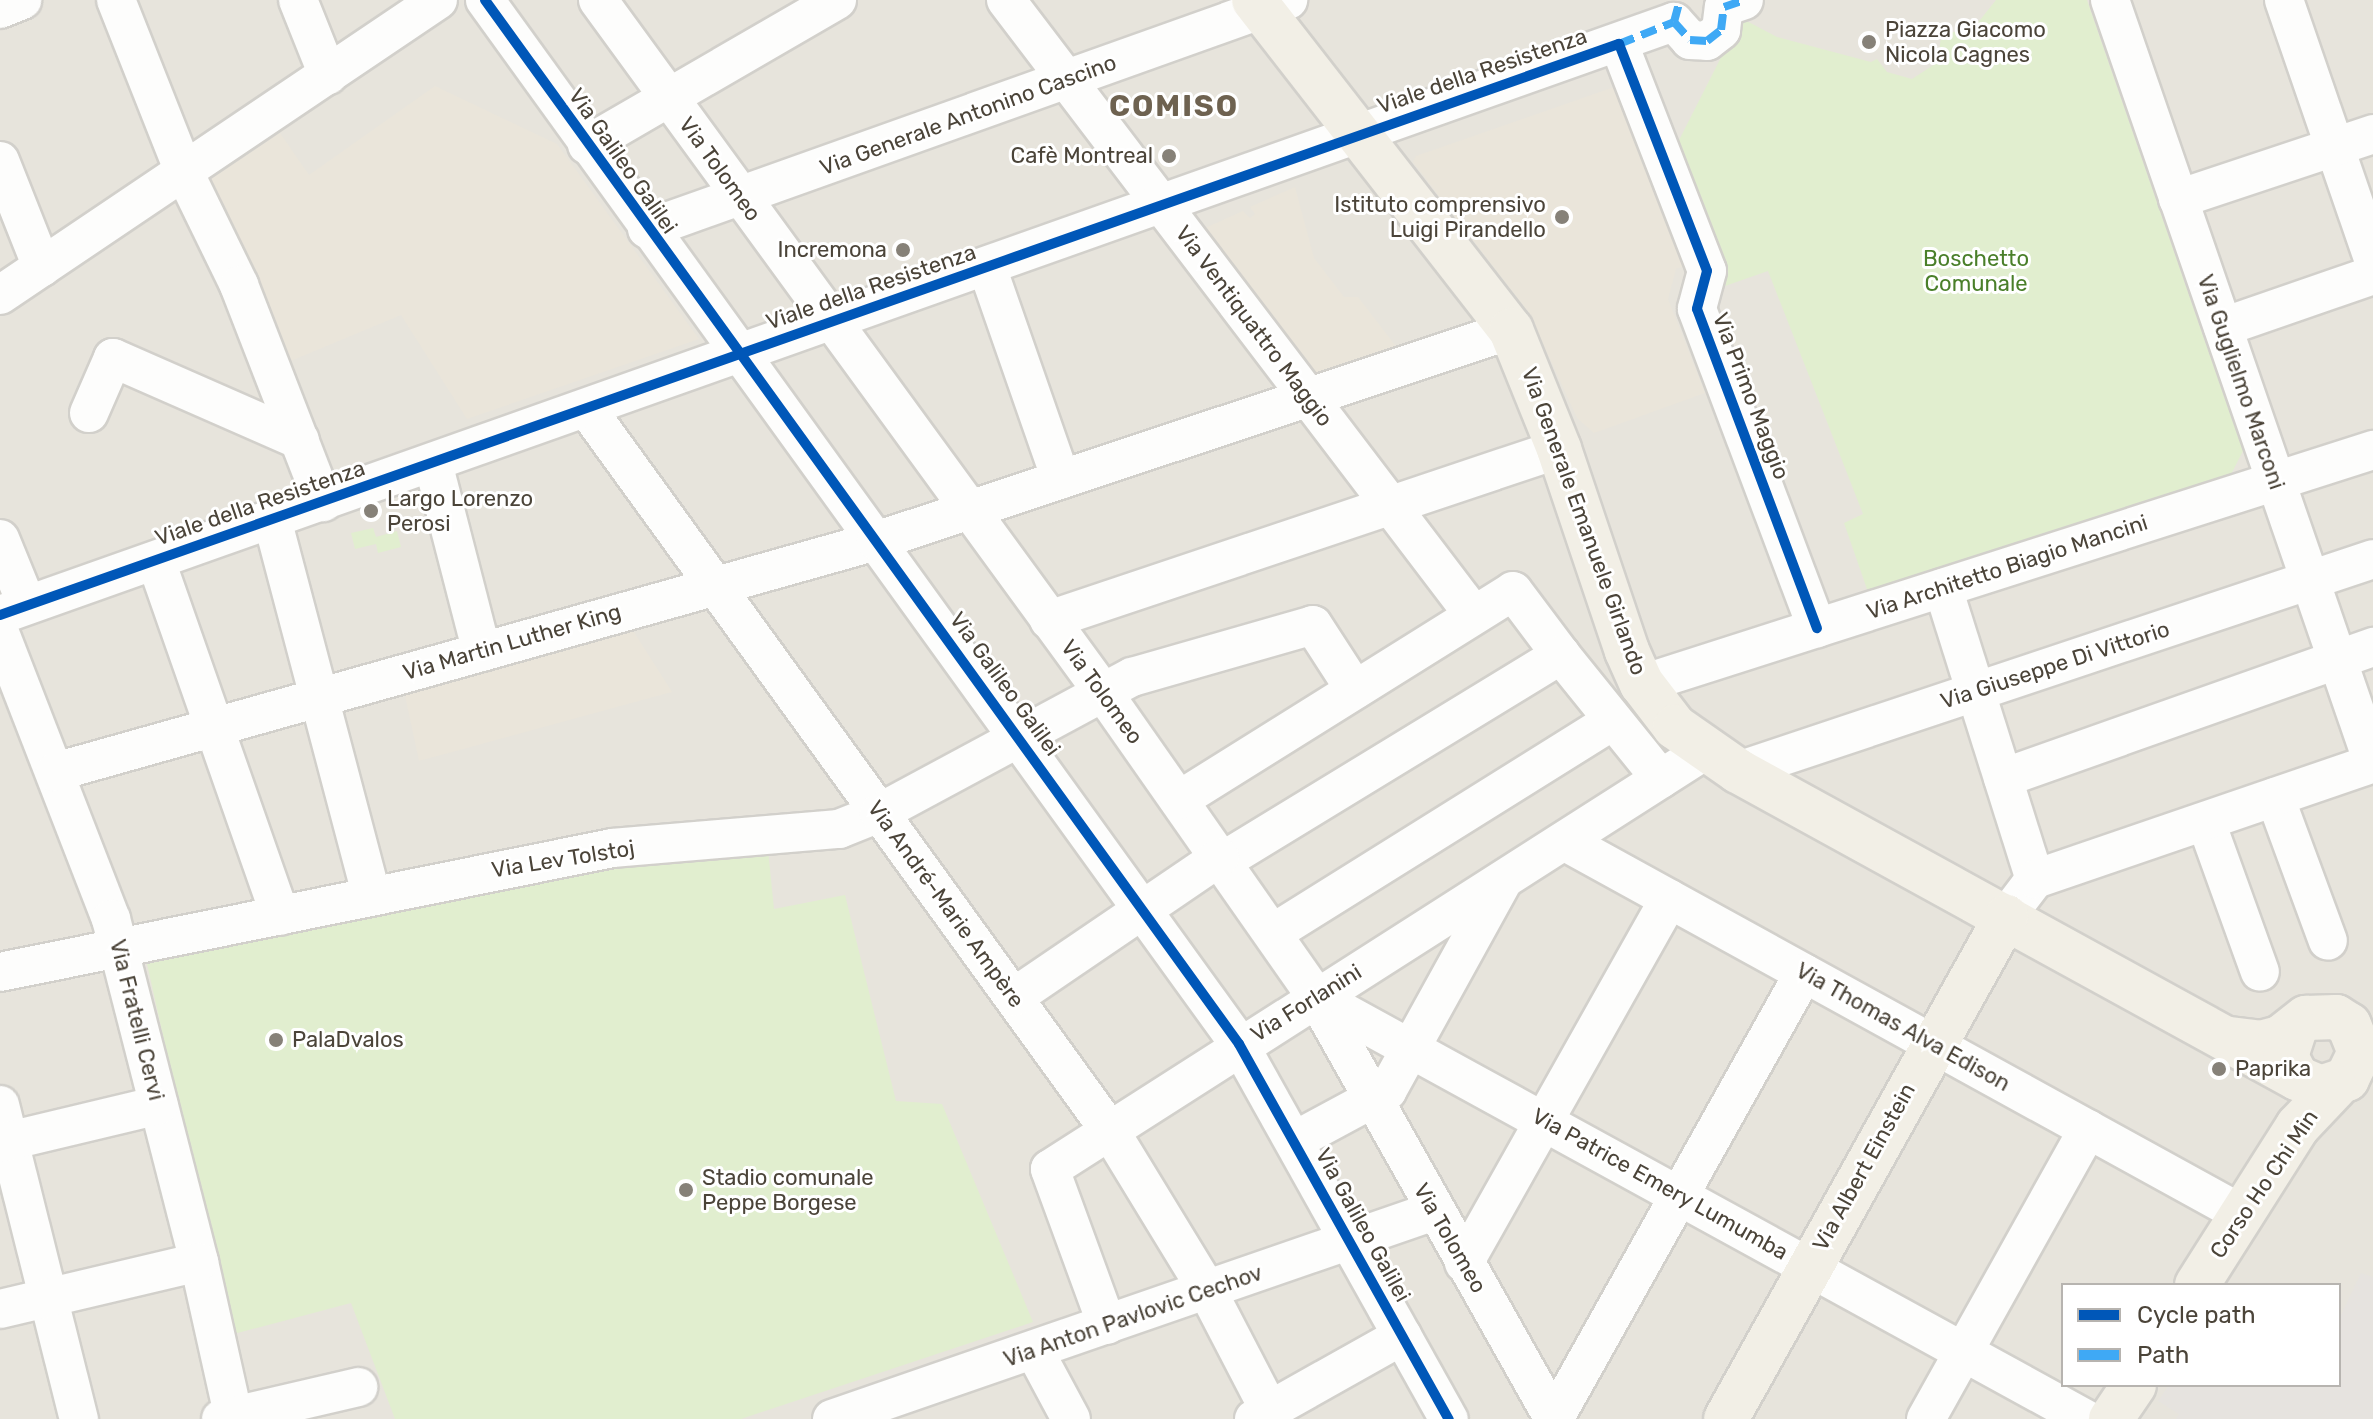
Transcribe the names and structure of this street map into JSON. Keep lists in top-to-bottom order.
{
  "streets": {
    "main road": ["Via Generale Emanuele Girlando", "Via Albert Einstein", "Corso Ho Chi Min"],
    "street": [
      "Viale della Resistenza",
      "Via Generale Antonino Cascino",
      "Via Galileo Galilei",
      "Via Tolomeo",
      "Via Ventiquattro Maggio",
      "Via Guglielmo Marconi",
      "Via Primo Maggio",
      "Via Architetto Biagio Mancini",
      "Via Martin Luther King",
      "Via Giuseppe Di Vittorio",
      "Via Lev Tolstoj",
      "Via André-Marie Ampère",
      "Via Forlanini",
      "Via Fratelli Cervi",
      "Via Thomas Alva Edison",
      "Via Patrice Emery Lumumba",
      "Via Anton Pavlovic Cechov"
    ]
  },
  "crossings": [
    ["Viale della Resistenza", "Via Galileo Galilei"],
    ["Viale della Resistenza", "Via Tolomeo"],
    ["Viale della Resistenza", "Via Ventiquattro Maggio"],
    ["Viale della Resistenza", "Via Primo Maggio"],
    ["Viale della Resistenza", "Via Generale Emanuele Girlando"],
    ["Viale della Resistenza", "Via André-Marie Ampère"],
    ["Via Generale Antonino Cascino", "Via Galileo Galilei"],
    ["Via Generale Antonino Cascino", "Via Tolomeo"],
    ["Via Generale Antonino Cascino", "Via Ventiquattro Maggio"],
    ["Via Generale Antonino Cascino", "Via Generale Emanuele Girlando"],
    ["Via Galileo Galilei", "Via Martin Luther King"],
    ["Via Galileo Galilei", "Via Lev Tolstoj"],
    ["Via Galileo Galilei", "Via Forlanini"],
    ["Via Galileo Galilei", "Via Anton Pavlovic Cechov"],
    ["Via Tolomeo", "Via Martin Luther King"],
    ["Via Tolomeo", "Via Lev Tolstoj"],
    ["Via Tolomeo", "Via Forlanini"],
    ["Via Tolomeo", "Via Patrice Emery Lumumba"],
    ["Via Tolomeo", "Via Anton Pavlovic Cechov"],
    ["Via Ventiquattro Maggio", "Via Martin Luther King"],
    ["Via Guglielmo Marconi", "Via Architetto Biagio Mancini"],
    ["Via Guglielmo Marconi", "Via Giuseppe Di Vittorio"],
    ["Via Primo Maggio", "Via Architetto Biagio Mancini"],
    ["Via Generale Emanuele Girlando", "Via Architetto Biagio Mancini"],
    ["Via Generale Emanuele Girlando", "Via Martin Luther King"],
    ["Via Generale Emanuele Girlando", "Via Giuseppe Di Vittorio"],
    ["Via Generale Emanuele Girlando", "Via Forlanini"],
    ["Via Generale Emanuele Girlando", "Via Albert Einstein"],
    ["Via Generale Emanuele Girlando", "Corso Ho Chi Min"],
    ["Via Martin Luther King", "Via André-Marie Ampère"],
    ["Via Martin Luther King", "Via Fratelli Cervi"],
    ["Via Giuseppe Di Vittorio", "Via Forlanini"],
    ["Via Lev Tolstoj", "Via André-Marie Ampère"],
    ["Via Lev Tolstoj", "Via Fratelli Cervi"],
    ["Via André-Marie Ampère", "Via Forlanini"],
    ["Via André-Marie Ampère", "Via Anton Pavlovic Cechov"],
    ["Via Forlanini", "Via Thomas Alva Edison"],
    ["Via Forlanini", "Via Patrice Emery Lumumba"],
    ["Via Forlanini", "Via Anton Pavlovic Cechov"],
    ["Via Thomas Alva Edison", "Via Albert Einstein"],
    ["Via Thomas Alva Edison", "Corso Ho Chi Min"],
    ["Via Albert Einstein", "Via Patrice Emery Lumumba"]
  ],
  "districts": ["COMISO"],
  "parks": ["Boschetto Comunale"],
  "places": [
    "Piazza Giacomo Nicola Cagnes",
    "Cafè Montreal",
    "Istituto comprensivo Luigi Pirandello",
    "Incremona",
    "Largo Lorenzo Perosi",
    "PalaDvalos",
    "Paprika",
    "Stadio comunale Peppe Borgese"
  ],
  "legend": ["Cycle path", "Path"]
}
